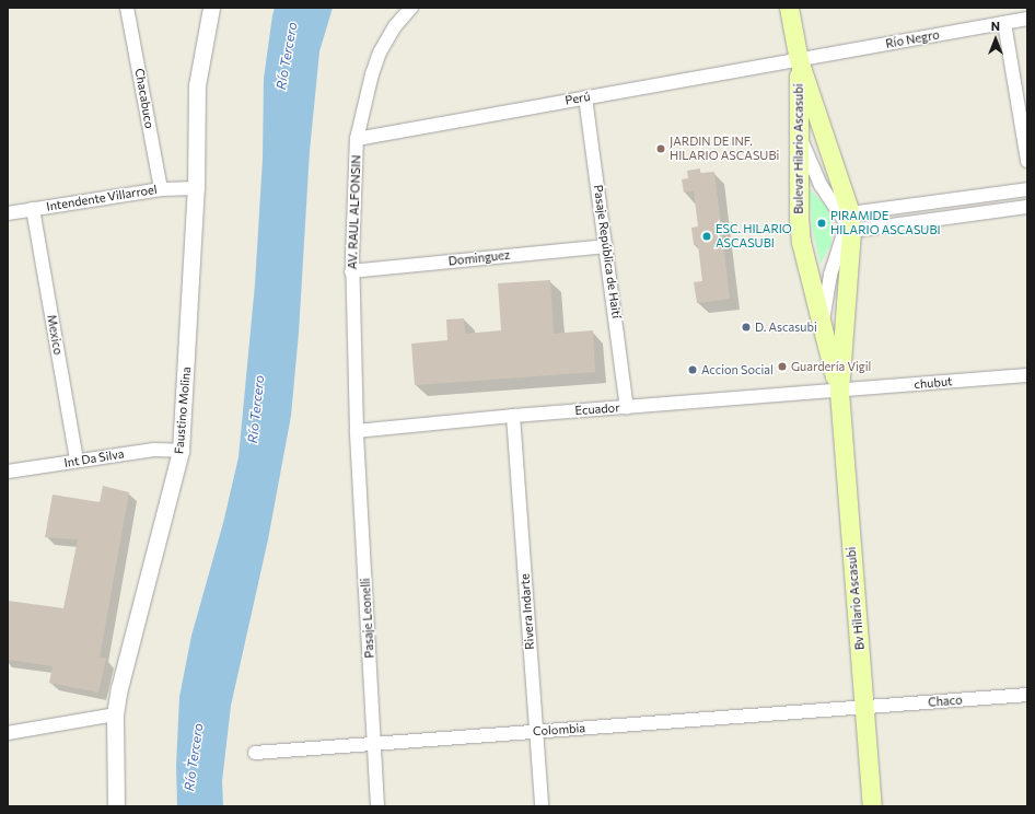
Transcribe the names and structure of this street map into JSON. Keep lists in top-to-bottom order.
{
  "streets": {
    "main road": ["Bulevar Hilario Ascasubi", "Bv Hilario Ascasubi"],
    "street": [
      "Río Negro",
      "Chacabuco",
      "Perú",
      "Intendente Villarroel",
      "AV. RAUL ALFONSIN",
      "Pasaje República de Haití",
      "Dominguez",
      "Mexico",
      "chubut",
      "Ecuador",
      "Faustino Molina",
      "Int Da Silva",
      "Rivera Indarte",
      "Pasaje Leonelli",
      "Chaco",
      "Colombia"
    ]
  },
  "crossings": [
    ["Río Negro", "Perú"],
    ["Río Negro", "Bulevar Hilario Ascasubi"],
    ["Chacabuco", "Intendente Villarroel"],
    ["Perú", "Bulevar Hilario Ascasubi"],
    ["Perú", "AV. RAUL ALFONSIN"],
    ["Perú", "Pasaje República de Haití"],
    ["Bulevar Hilario Ascasubi", "chubut"],
    ["Bulevar Hilario Ascasubi", "Ecuador"],
    ["Bulevar Hilario Ascasubi", "Bv Hilario Ascasubi"],
    ["Intendente Villarroel", "Mexico"],
    ["Intendente Villarroel", "Faustino Molina"],
    ["AV. RAUL ALFONSIN", "Dominguez"],
    ["AV. RAUL ALFONSIN", "Ecuador"],
    ["AV. RAUL ALFONSIN", "Pasaje Leonelli"],
    ["Pasaje República de Haití", "Dominguez"],
    ["Pasaje República de Haití", "Ecuador"],
    ["Mexico", "Int Da Silva"],
    ["chubut", "Ecuador"],
    ["chubut", "Bv Hilario Ascasubi"],
    ["Ecuador", "Bv Hilario Ascasubi"],
    ["Ecuador", "Rivera Indarte"],
    ["Ecuador", "Pasaje Leonelli"],
    ["Faustino Molina", "Int Da Silva"],
    ["Bv Hilario Ascasubi", "Chaco"],
    ["Bv Hilario Ascasubi", "Colombia"],
    ["Rivera Indarte", "Colombia"],
    ["Pasaje Leonelli", "Colombia"],
    ["Chaco", "Colombia"]
  ],
  "water": ["Río Tercero"],
  "places": [
    "JARDIN DE INF. HILARIO ASCASUBi",
    "PIRAMIDE HILARIO ASCASUBI",
    "ESC. HILARIO ASCASUBI",
    "D. Ascasubi",
    "Guardería Vigil",
    "Accion Social"
  ],
  "north": "top"
}
